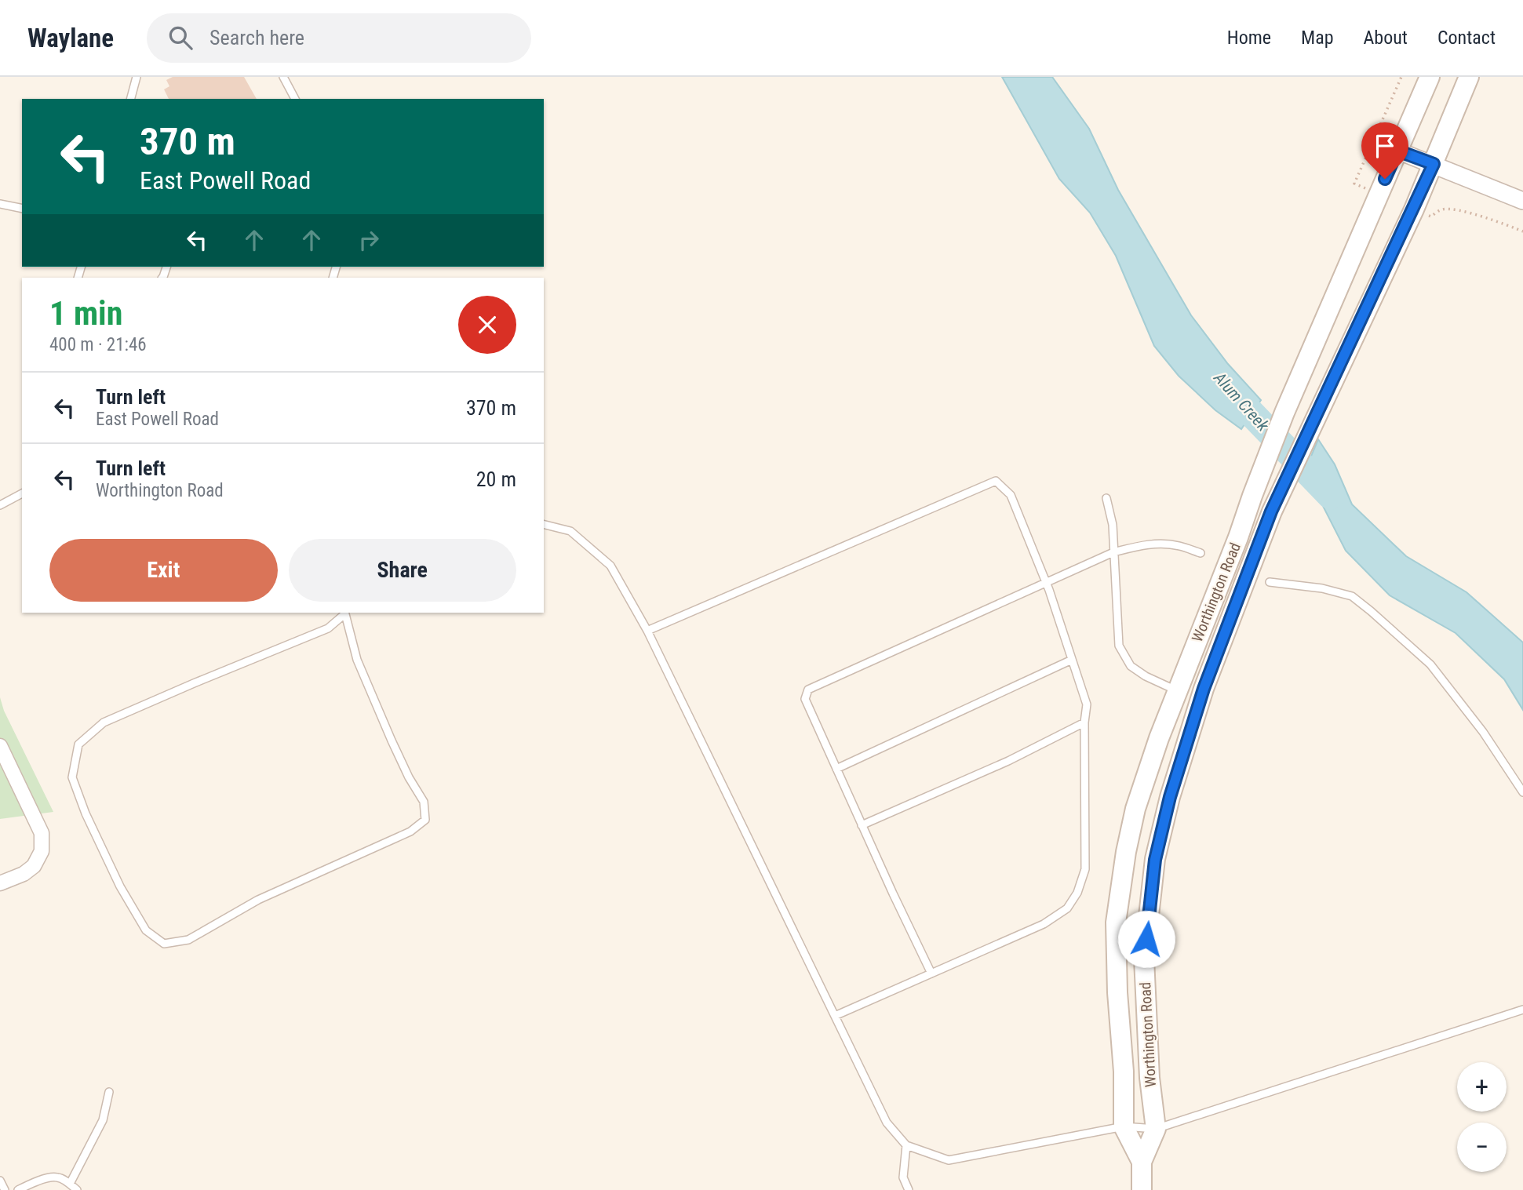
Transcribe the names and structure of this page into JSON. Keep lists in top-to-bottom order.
{
  "streets": {
    "main road": ["Worthington Road"]
  },
  "water": ["Alum Creek"],
  "page": {
    "header": "Waylane",
    "search": "Search here",
    "nav": [
      "Home",
      "Map",
      "About",
      "Contact"
    ],
    "turn": ["370 m", "East Powell Road"],
    "heading": ["1 min", "400 m · 21:46"],
    "list": [
      {
        "name": "Turn left",
        "note": "East Powell Road",
        "value": "370 m"
      },
      {
        "name": "Turn left",
        "note": "Worthington Road",
        "value": "20 m"
      }
    ],
    "buttons": ["Exit", "Share"],
    "map_buttons": ["+", "−"]
  }
}
